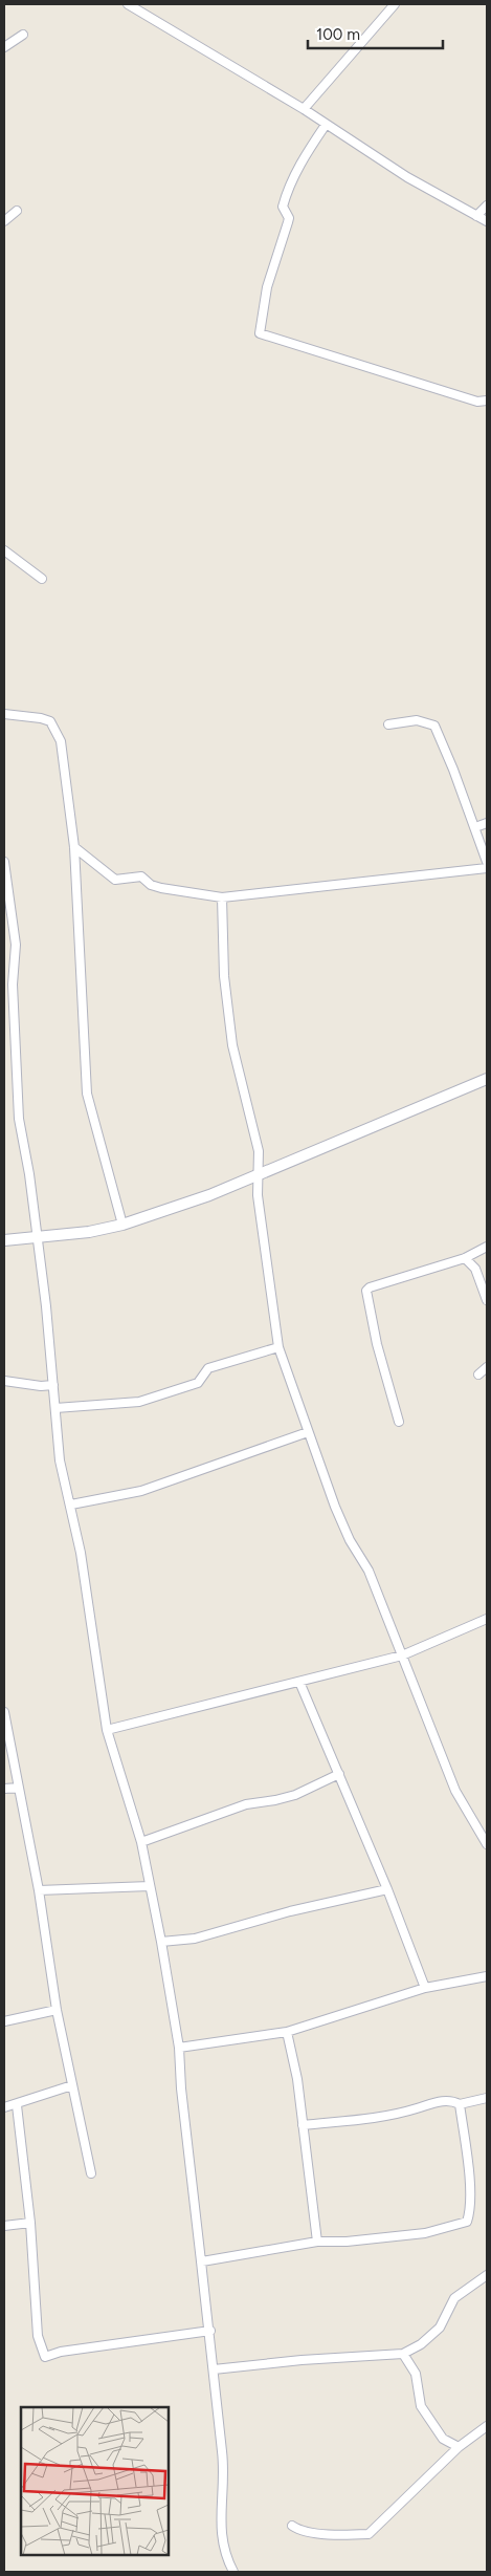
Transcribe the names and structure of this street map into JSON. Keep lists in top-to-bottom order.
{
  "scale_bar": "100 m"
}
